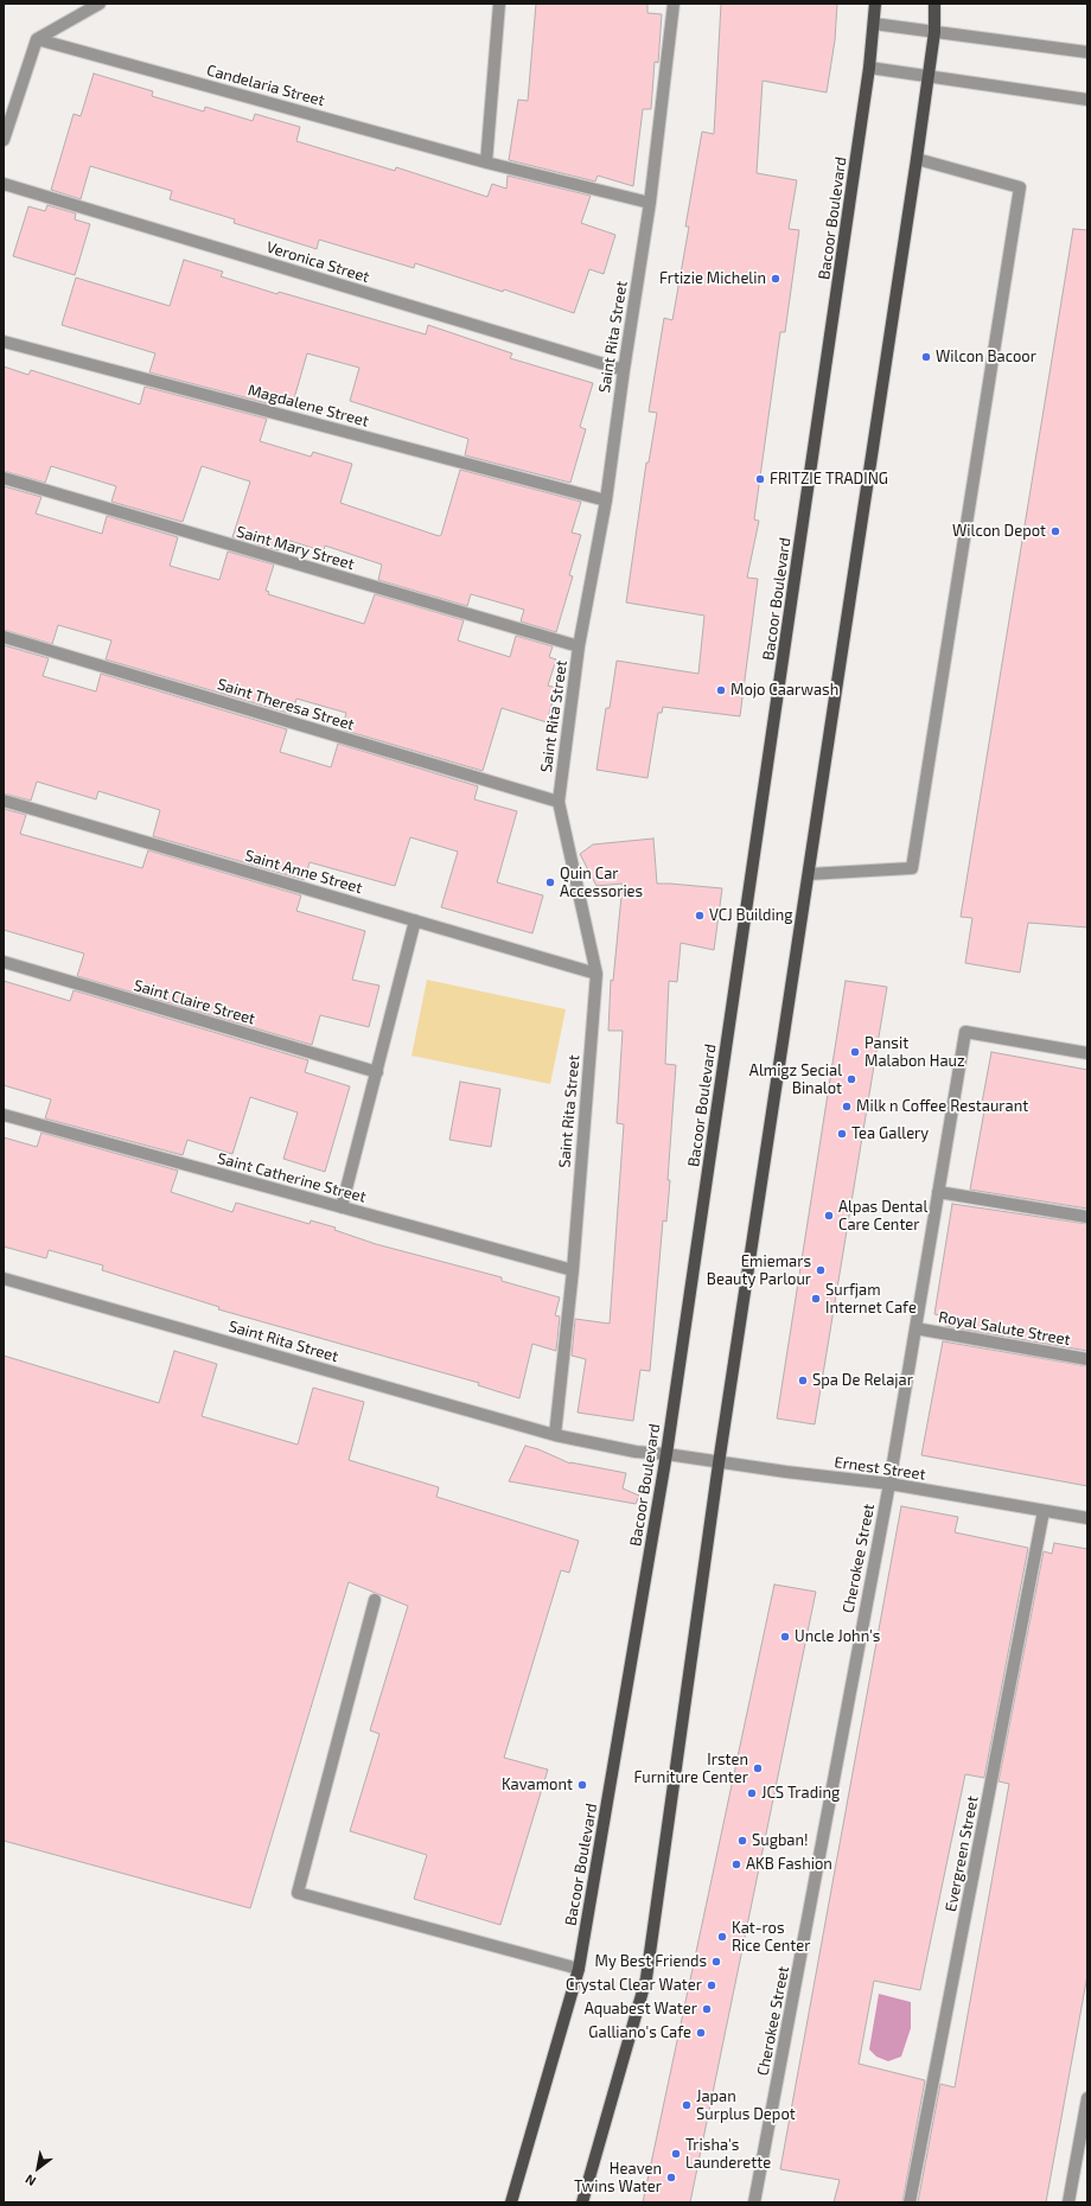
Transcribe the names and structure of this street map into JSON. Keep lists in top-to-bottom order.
{
  "streets": {
    "main road": ["Bacoor Boulevard"],
    "street": [
      "Candelaria Street",
      "Veronica Street",
      "Saint Rita Street",
      "Magdalene Street",
      "Saint Mary Street",
      "Saint Theresa Street",
      "Saint Anne Street",
      "Saint Claire Street",
      "Saint Catherine Street",
      "Royal Salute Street",
      "Ernest Street",
      "Cherokee Street",
      "Evergreen Street"
    ]
  },
  "crossings": [
    ["Candelaria Street", "Saint Rita Street"],
    ["Bacoor Boulevard", "Saint Rita Street"],
    ["Bacoor Boulevard", "Ernest Street"],
    ["Veronica Street", "Saint Rita Street"],
    ["Saint Rita Street", "Magdalene Street"],
    ["Saint Rita Street", "Saint Mary Street"],
    ["Saint Rita Street", "Saint Theresa Street"],
    ["Saint Rita Street", "Saint Anne Street"],
    ["Saint Rita Street", "Saint Catherine Street"],
    ["Saint Rita Street", "Ernest Street"],
    ["Royal Salute Street", "Cherokee Street"],
    ["Ernest Street", "Cherokee Street"],
    ["Ernest Street", "Evergreen Street"]
  ],
  "places": [
    "Frtizie Michelin",
    "Wilcon Bacoor",
    "FRITZIE TRADING",
    "Wilcon Depot",
    "Mojo Caarwash",
    "Quin Car Accessories",
    "VCJ Building",
    "Pansit Malabon Hauz",
    "Almigz Secial Binalot",
    "Milk n Coffee Restaurant",
    "Tea Gallery",
    "Alpas Dental Care Center",
    "Emiemars Beauty Parlour",
    "Surfjam Internet Cafe",
    "Spa De Relajar",
    "Uncle John's",
    "Irsten Furniture Center",
    "Kavamont",
    "JCS Trading",
    "Sugban!",
    "AKB Fashion",
    "Kat-ros Rice Center",
    "My Best Friends",
    "Crystal Clear Water",
    "Aquabest Water",
    "Galliano's Cafe",
    "Japan Surplus Depot",
    "Trisha's Launderette",
    "Heaven Twins Water"
  ],
  "north": "bottom left"
}
